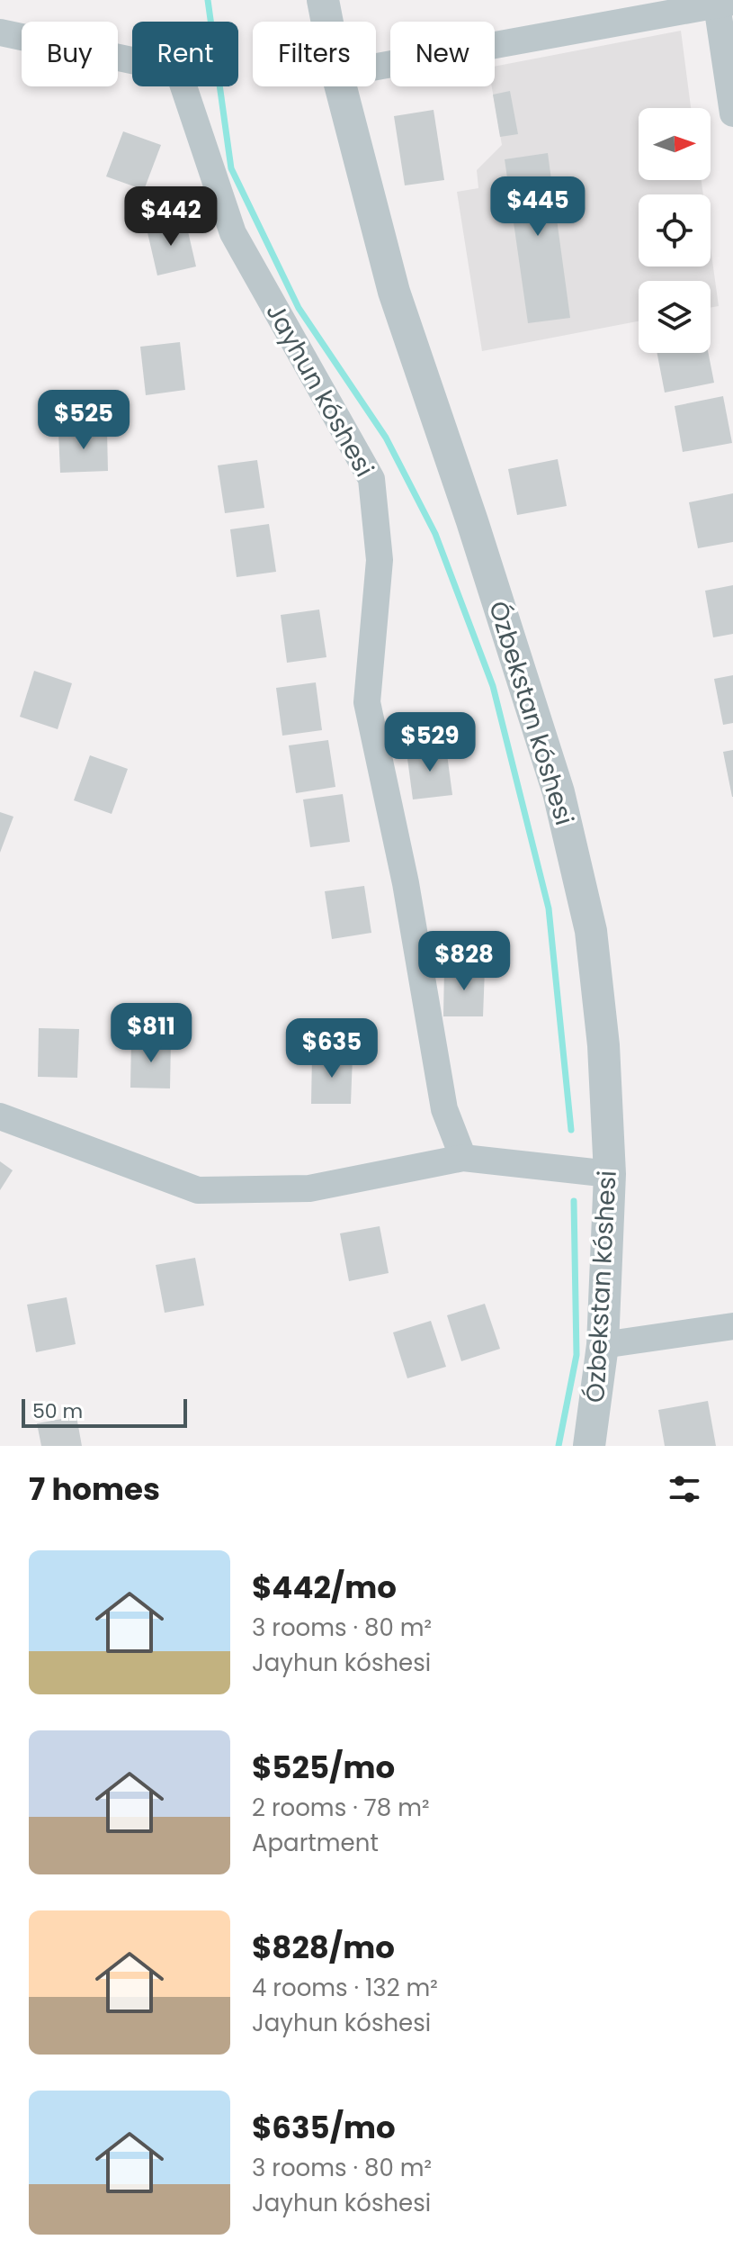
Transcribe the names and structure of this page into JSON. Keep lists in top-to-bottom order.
{
  "streets": {
    "street": ["Jayhun kóshesi", "Ózbekstan kóshesi"]
  },
  "scale_bar": "50 m",
  "north": "right",
  "page": {
    "chip": [
      "Buy",
      "Rent",
      "Filters",
      "New"
    ],
    "price": [
      "$445",
      "$442",
      "$525",
      "$529",
      "$828",
      "$811",
      "$635"
    ],
    "scale": "50 m",
    "heading": "7 homes",
    "list": [
      {
        "name": "$442/mo",
        "note": "3 rooms · 80 m² · Jayhun kóshesi"
      },
      {
        "name": "$525/mo",
        "note": "2 rooms · 78 m² · Apartment"
      },
      {
        "name": "$828/mo",
        "note": "4 rooms · 132 m² · Jayhun kóshesi"
      },
      {
        "name": "$635/mo",
        "note": "3 rooms · 80 m² · Jayhun kóshesi"
      }
    ]
  }
}
